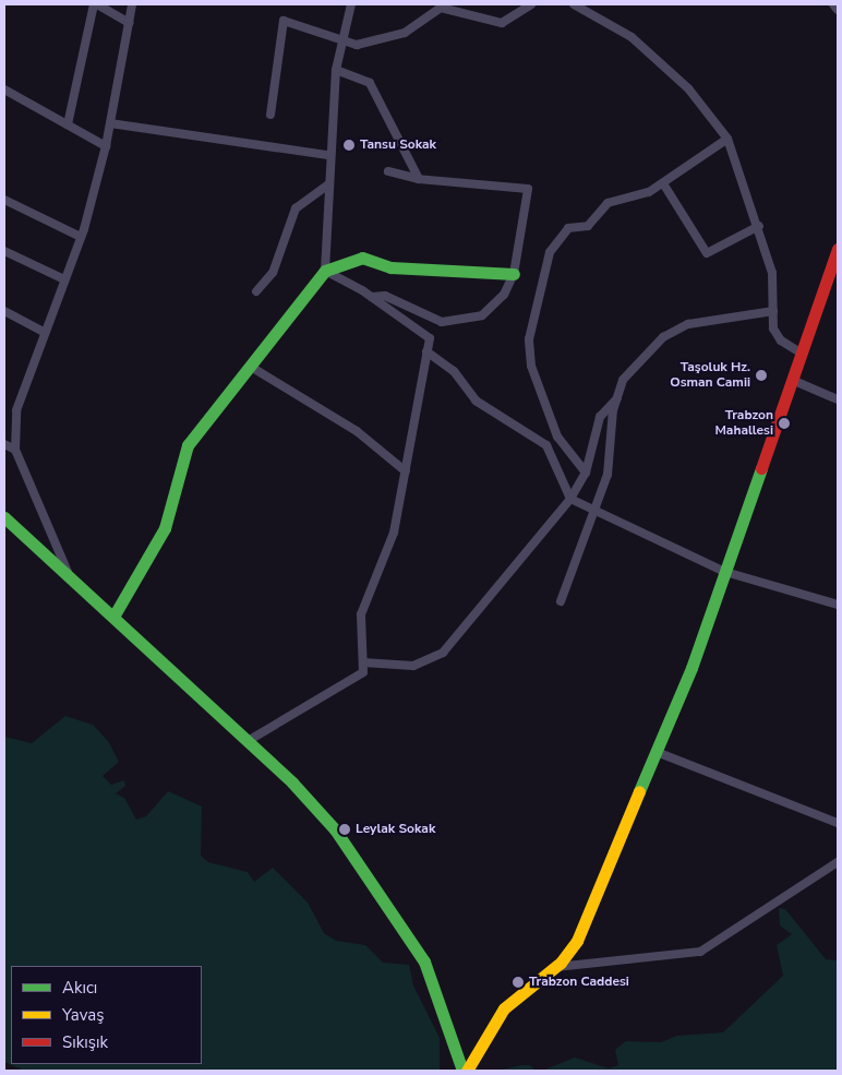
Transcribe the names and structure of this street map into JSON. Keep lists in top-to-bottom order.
{
  "places": [
    "Tansu Sokak",
    "Taşoluk Hz. Osman Camii",
    "Trabzon Mahallesi",
    "Leylak Sokak",
    "Trabzon Caddesi"
  ],
  "legend": ["Akıcı", "Yavaş", "Sıkışık"]
}
